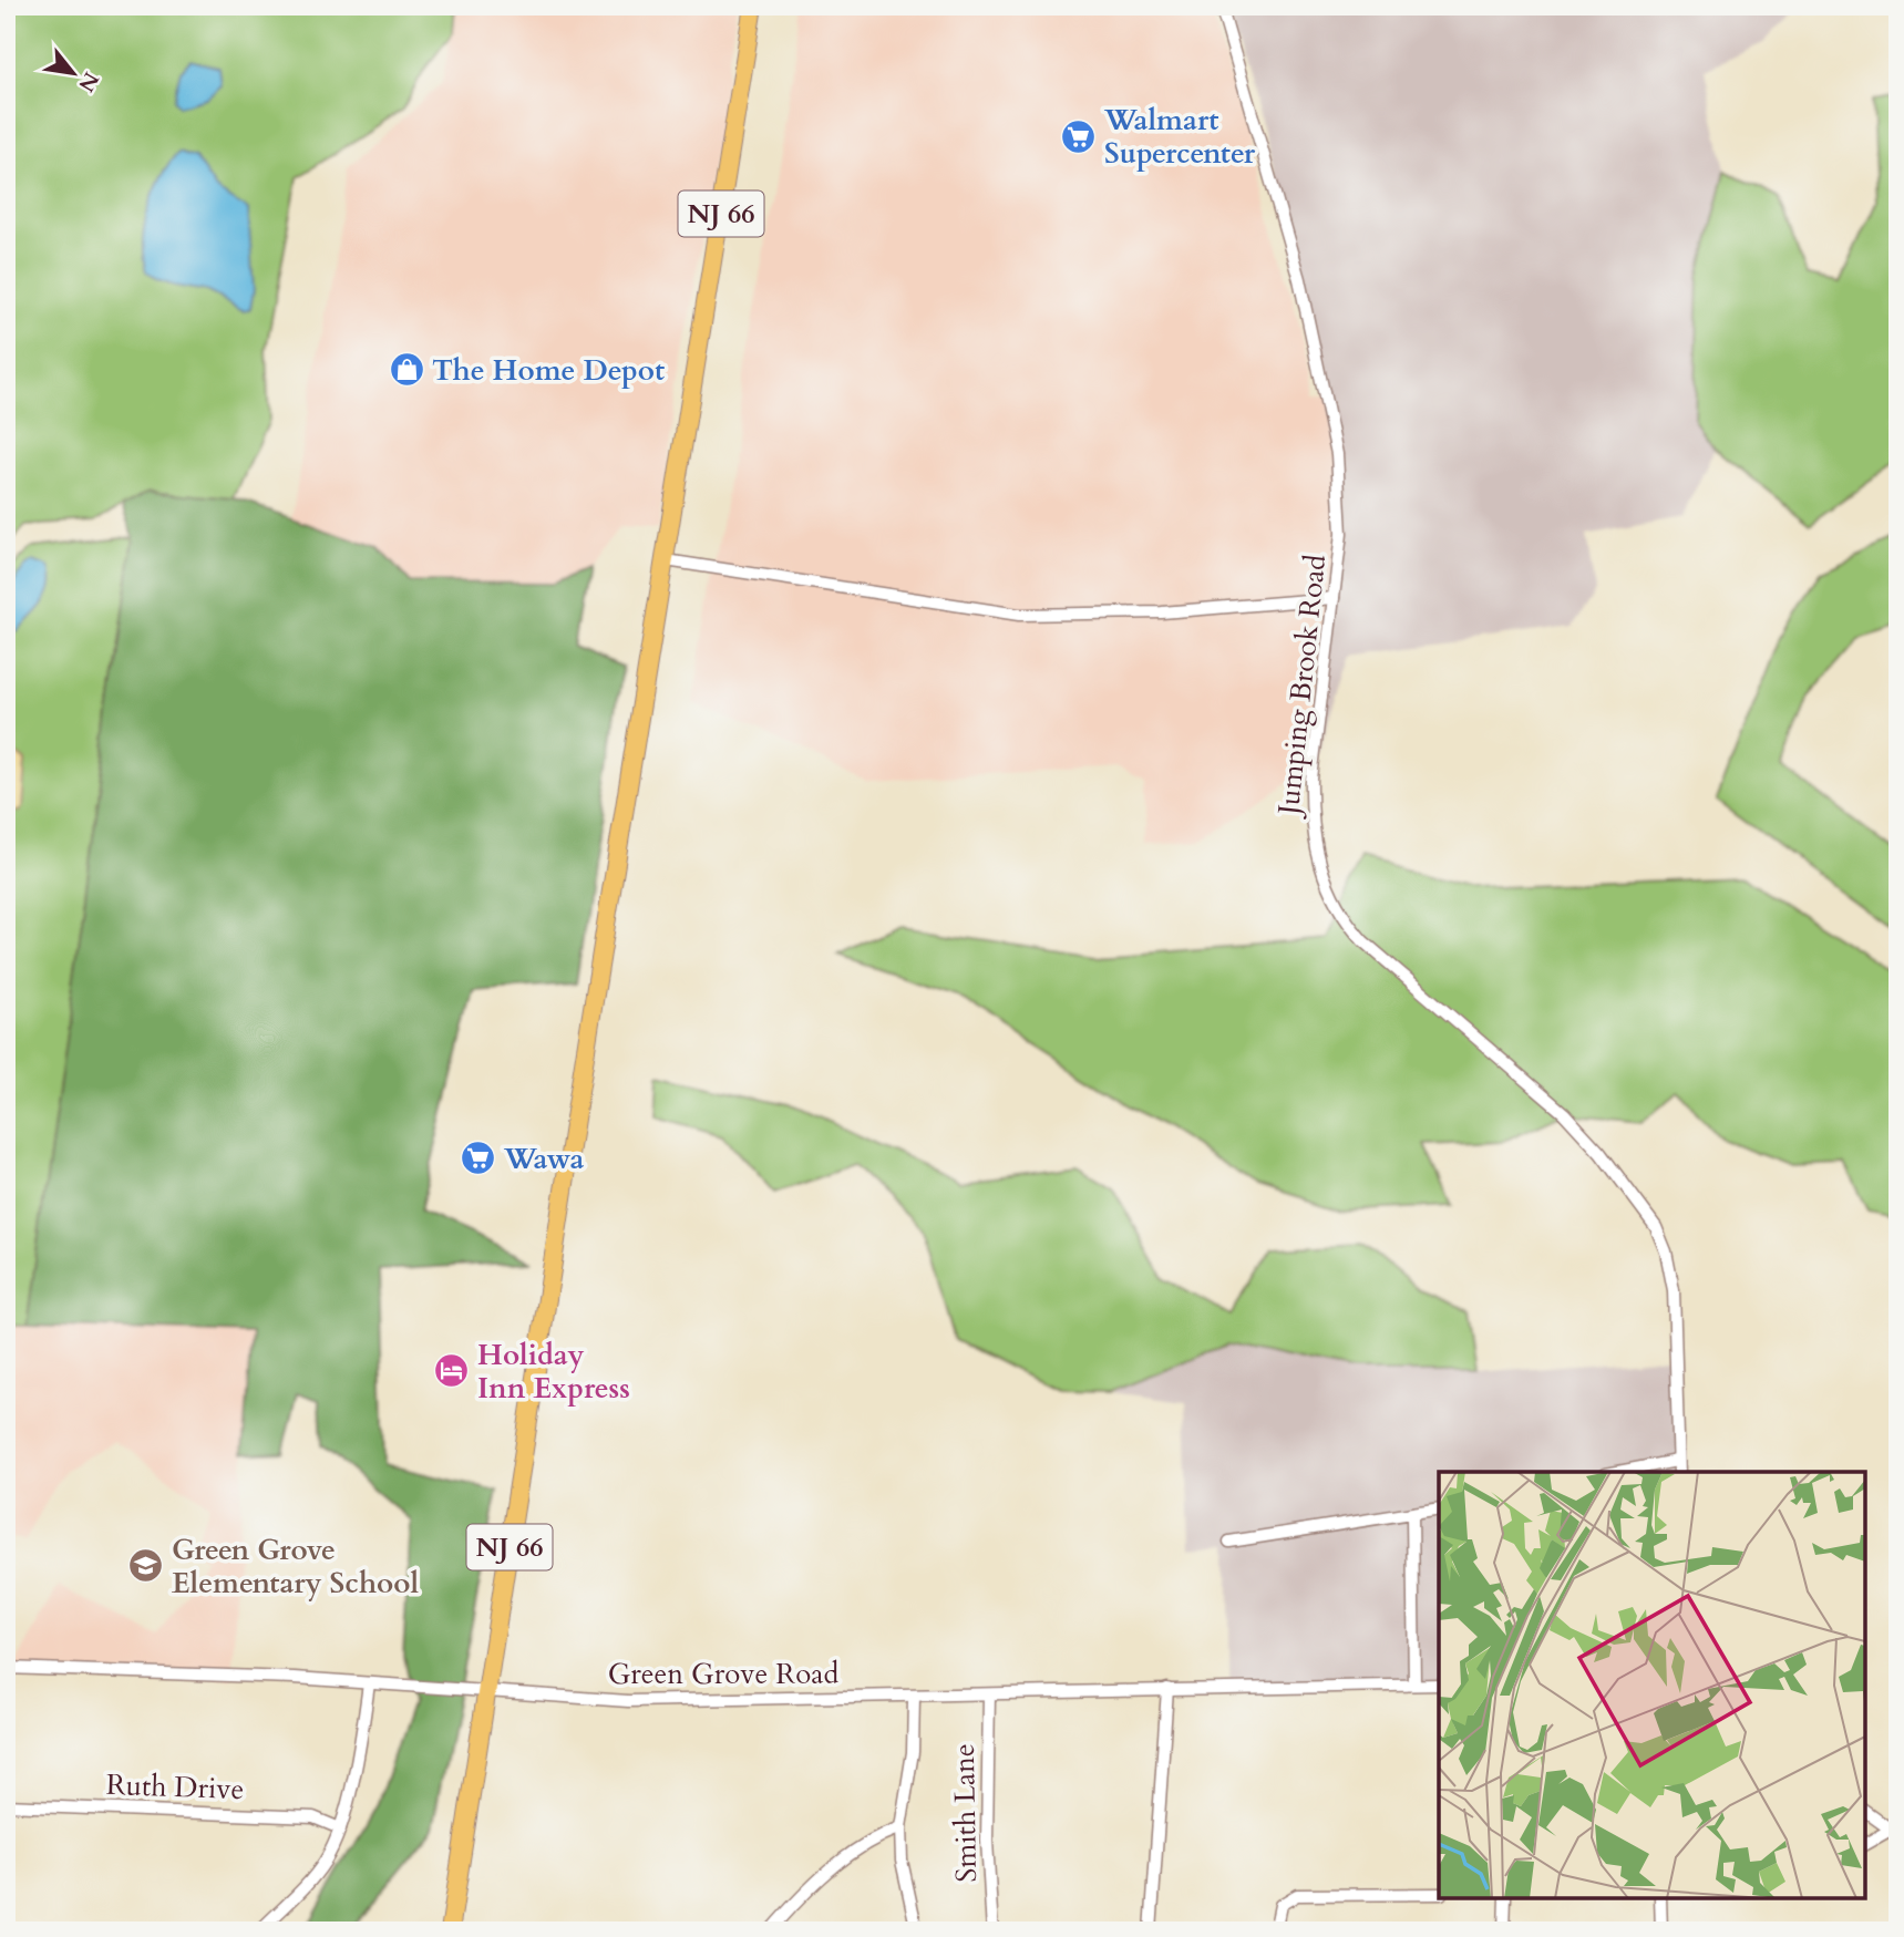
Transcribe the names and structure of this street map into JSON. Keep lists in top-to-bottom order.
{
  "streets": {
    "highway": ["NJ 66"],
    "street": [
      "Jumping Brook Road",
      "Green Grove Road",
      "Ruth Drive",
      "Smith Lane"
    ]
  },
  "crossings": [
    ["NJ 66", "Green Grove Road"],
    ["Green Grove Road", "Smith Lane"]
  ],
  "places": {
    "supermarket": ["Walmart Supercenter", "Wawa"],
    "shop": ["The Home Depot"],
    "hotel": ["Holiday Inn Express"],
    "school or university": ["Green Grove Elementary School"]
  },
  "north": "bottom right"
}
